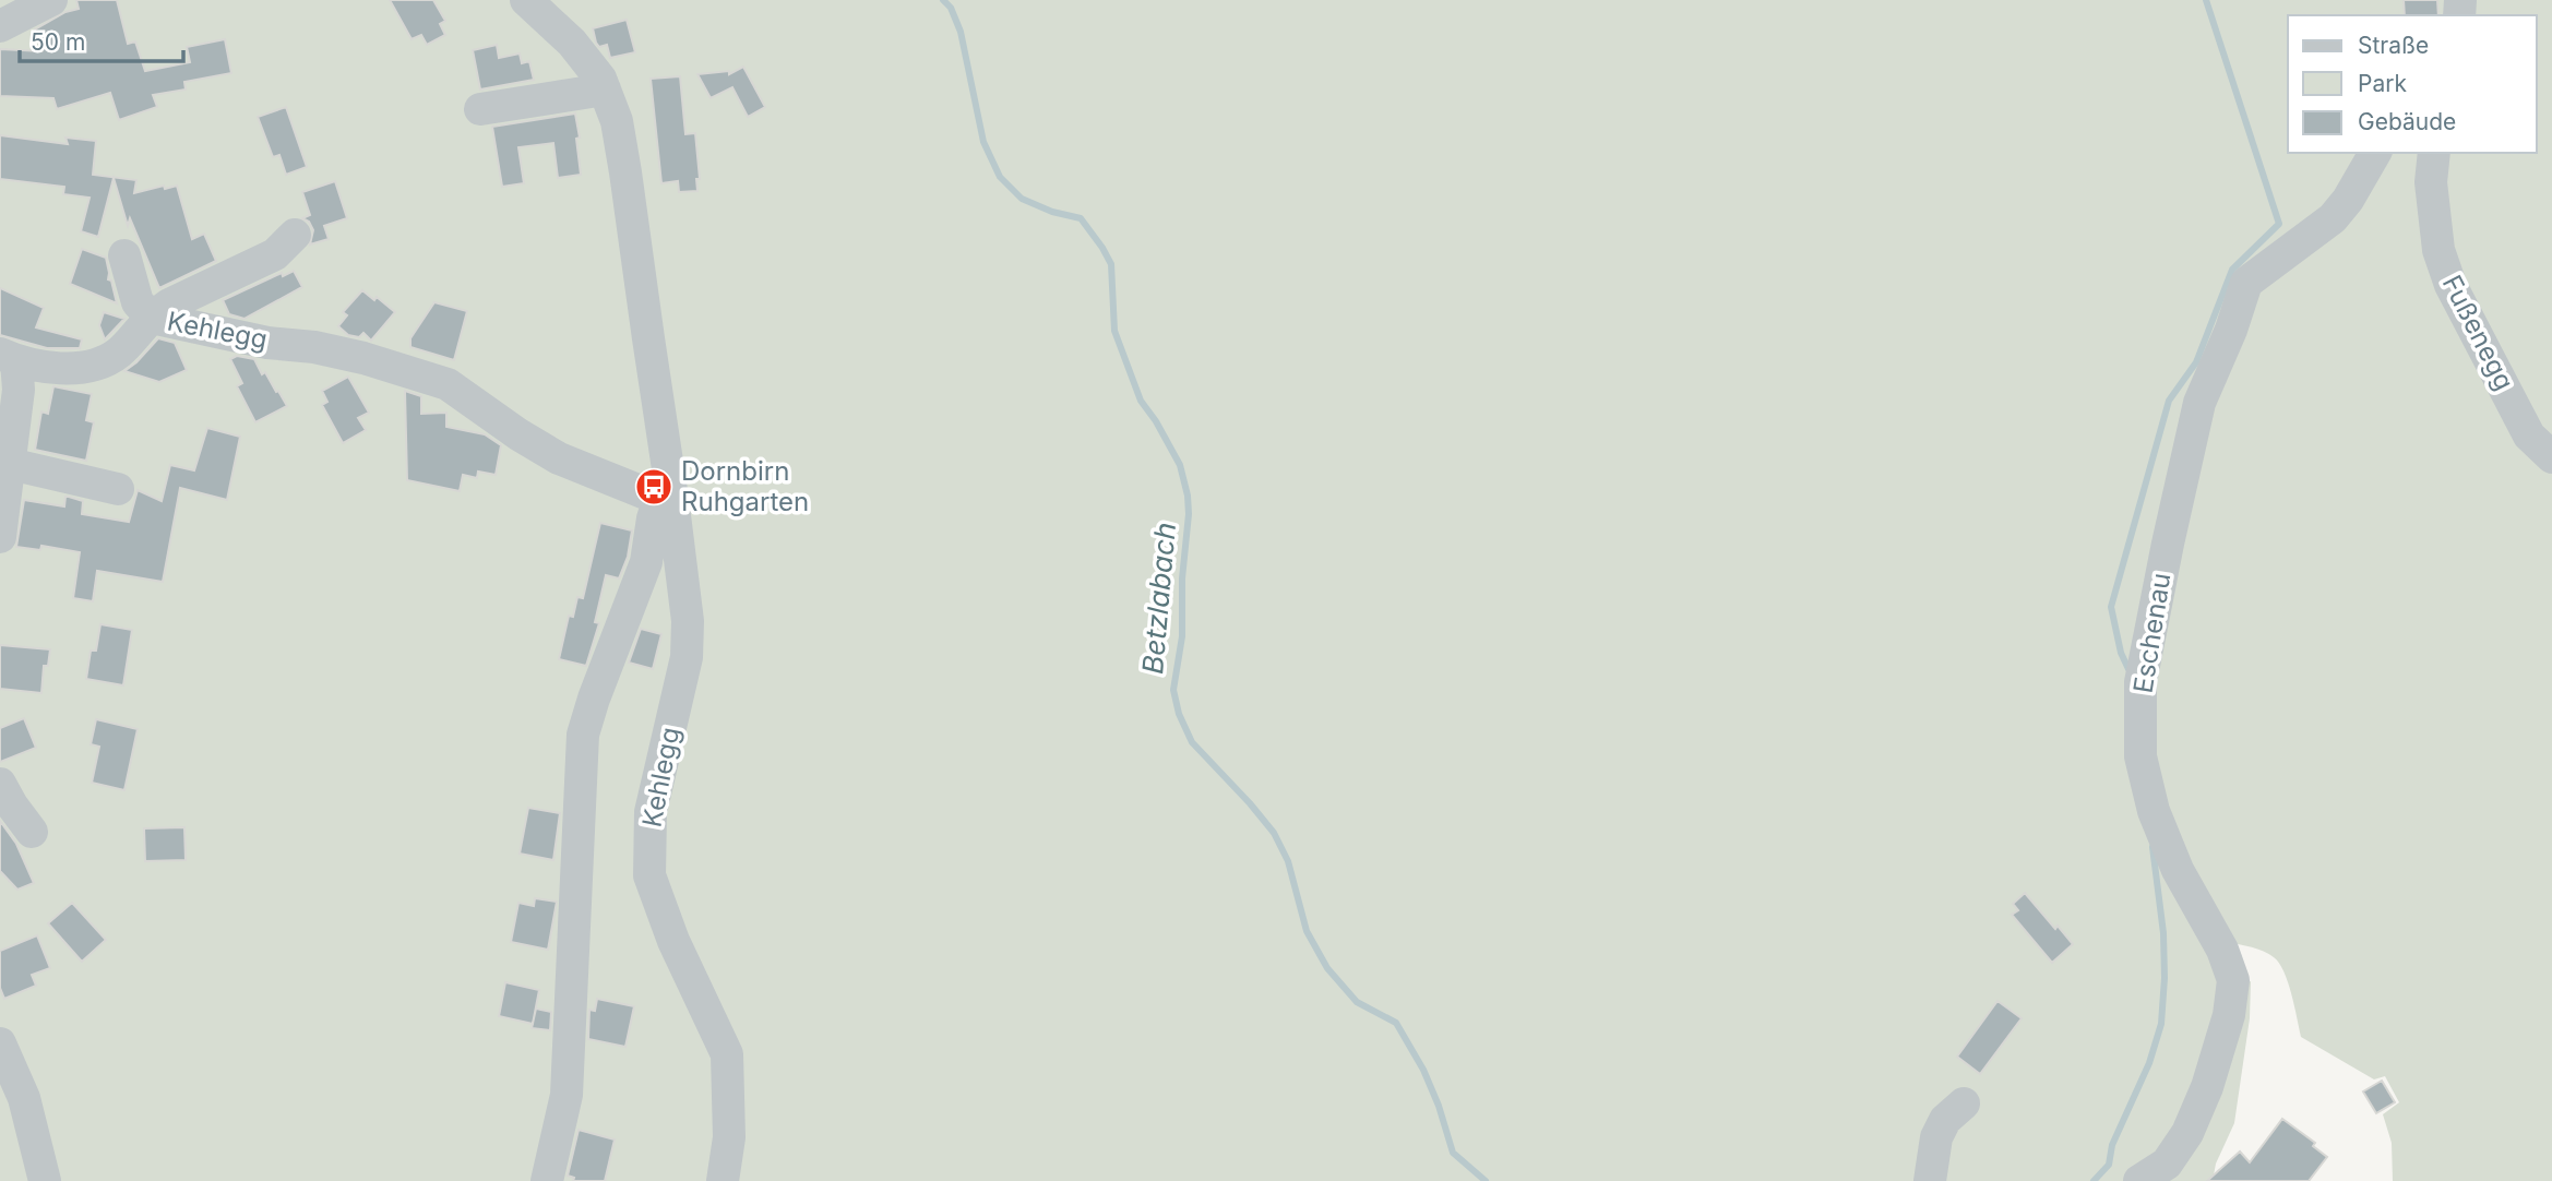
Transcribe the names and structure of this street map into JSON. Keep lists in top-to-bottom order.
{
  "streets": {
    "street": ["Kehlegg", "Fußenegg", "Eschenau"]
  },
  "water": ["Betzlabach"],
  "places": {
    "bus stop": ["Dornbirn Ruhgarten"]
  },
  "legend": ["Straße", "Park", "Gebäude"],
  "scale_bar": "50 m"
}
